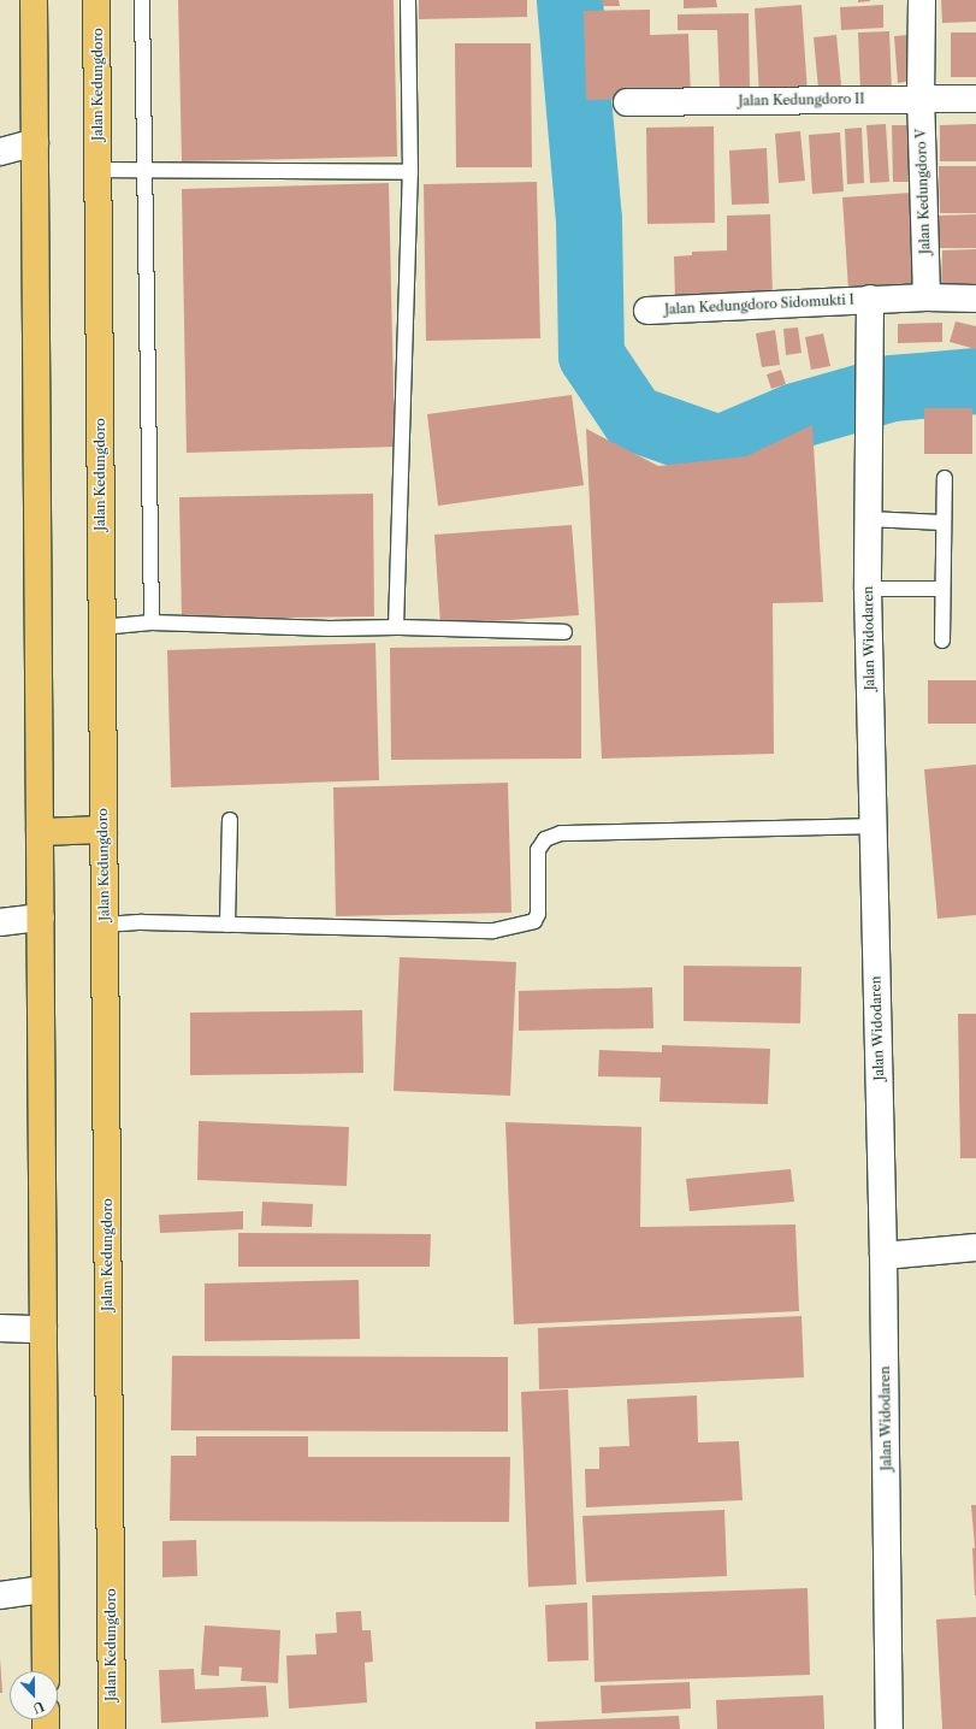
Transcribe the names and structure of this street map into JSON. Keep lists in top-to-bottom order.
{
  "streets": {
    "main road": ["Jalan Kedungdoro"],
    "street": [
      "Jalan Kedungdoro II",
      "Jalan Kedungdoro V",
      "Jalan Kedungdoro Sidomukti I",
      "Jalan Widodaren"
    ]
  },
  "crossings": [
    ["Jalan Kedungdoro II", "Jalan Kedungdoro V"],
    ["Jalan Kedungdoro Sidomukti I", "Jalan Widodaren"]
  ],
  "north": "bottom"
}
